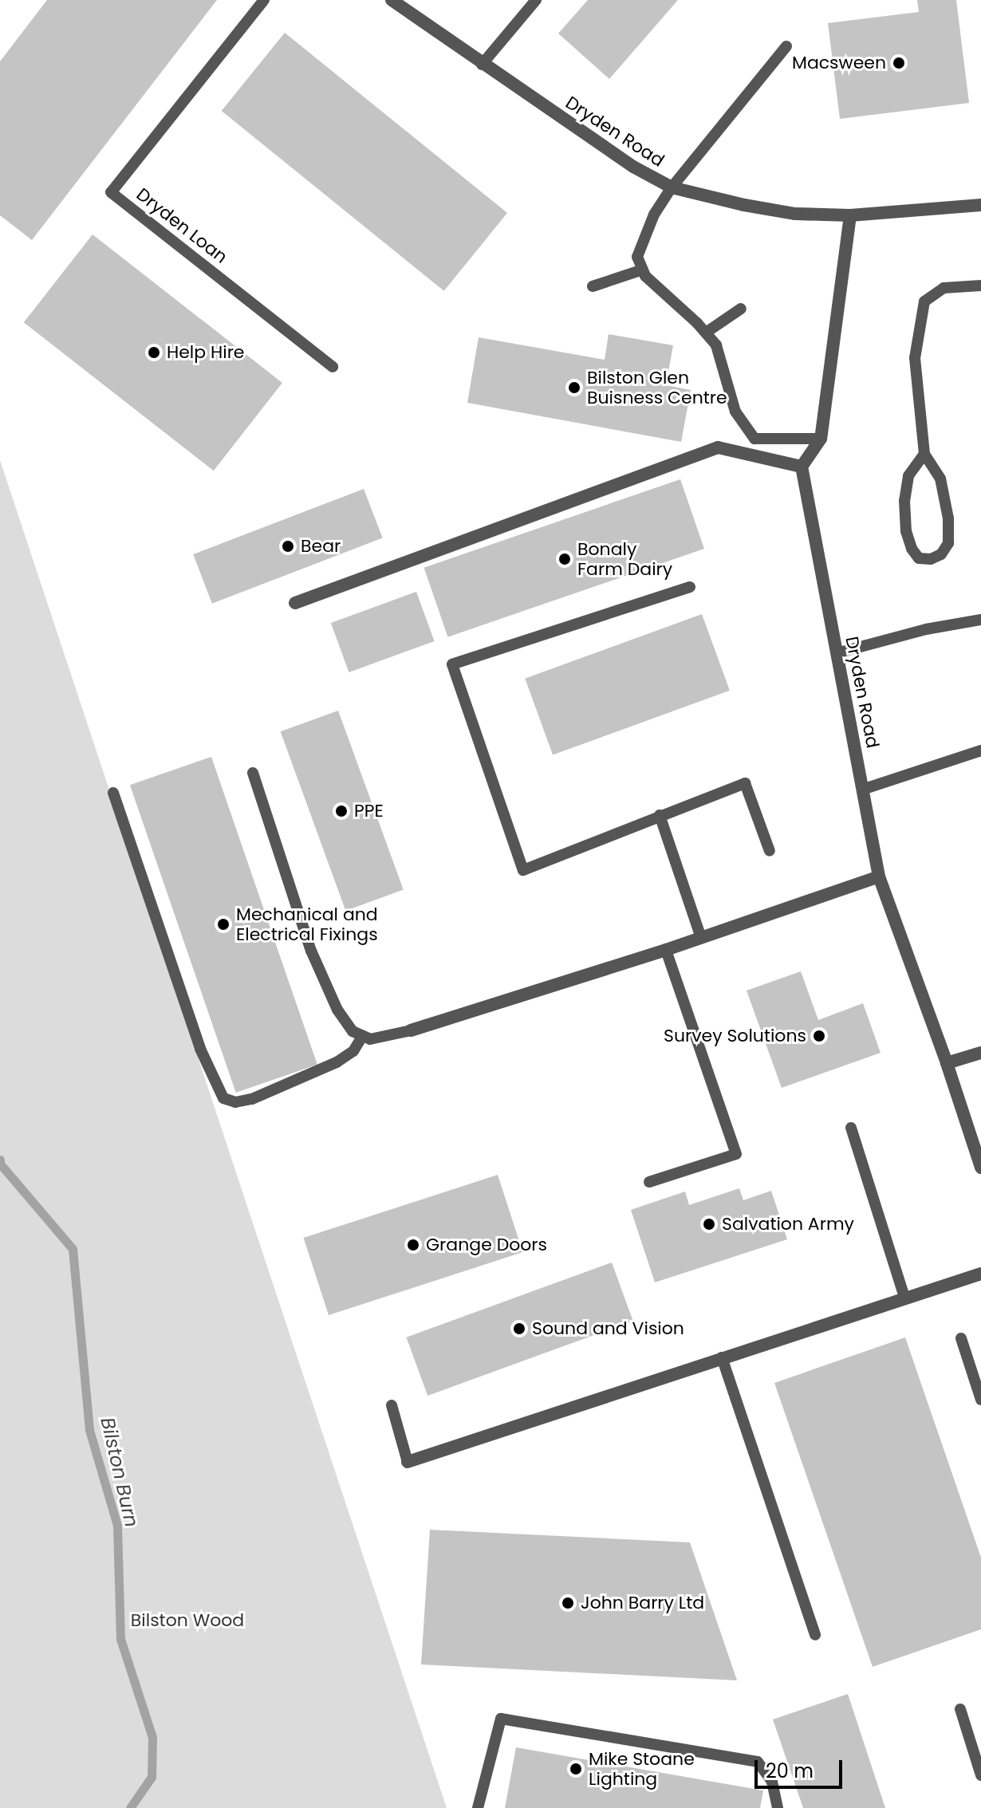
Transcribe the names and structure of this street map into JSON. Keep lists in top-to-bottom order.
{
  "streets": {
    "street": ["Dryden Road"],
    "lane": ["Dryden Loan"]
  },
  "water": ["Bilston Burn"],
  "parks": ["Bilston Wood"],
  "places": [
    "Macsween",
    "Help Hire",
    "Bilston Glen Buisness Centre",
    "Bear",
    "Bonaly Farm Dairy",
    "PPE",
    "Mechanical and Electrical Fixings",
    "Survey Solutions",
    "Salvation Army",
    "Grange Doors",
    "Sound and Vision",
    "John Barry Ltd",
    "Mike Stoane Lighting"
  ],
  "scale_bar": "20 m"
}
